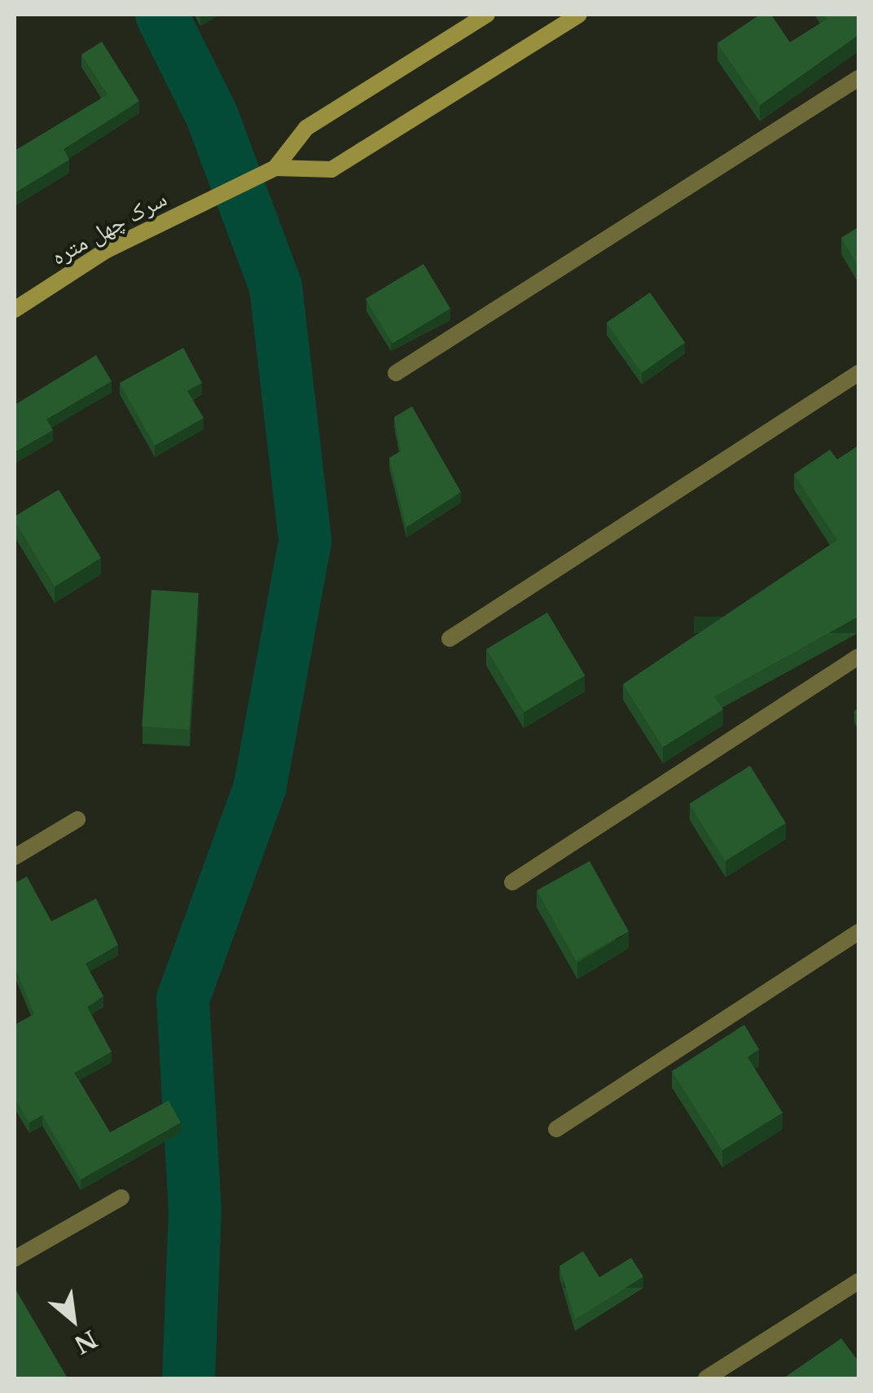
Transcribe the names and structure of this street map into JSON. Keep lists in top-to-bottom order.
{
  "streets": {
    "street": ["سرک چهل متره"]
  },
  "north": "bottom right"
}
